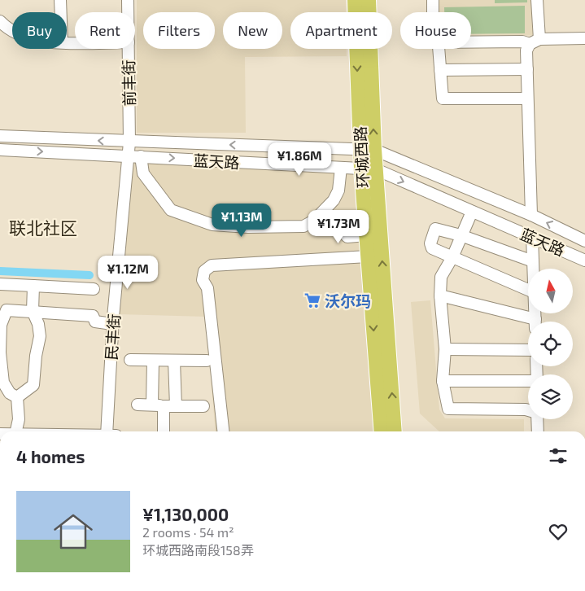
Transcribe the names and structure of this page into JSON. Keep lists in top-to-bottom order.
{
  "streets": {
    "main road": ["环城西路"],
    "street": ["前丰街", "蓝天路", "民丰街"]
  },
  "crossings": [
    ["前丰街", "蓝天路"],
    ["前丰街", "民丰街"],
    ["环城西路", "蓝天路"],
    ["蓝天路", "民丰街"]
  ],
  "districts": ["联北社区"],
  "places": {
    "supermarket": ["沃尔玛"]
  },
  "north": "top",
  "page": {
    "chip": [
      "Buy",
      "Rent",
      "Filters",
      "New",
      "Apartment",
      "House"
    ],
    "price": [
      "¥1.86M",
      "¥1.13M",
      "¥1.73M",
      "¥1.12M"
    ],
    "heading": "4 homes",
    "list": [
      {
        "name": "¥1,130,000",
        "note": "2 rooms · 54 m² · 环城西路南段158弄"
      }
    ]
  }
}
